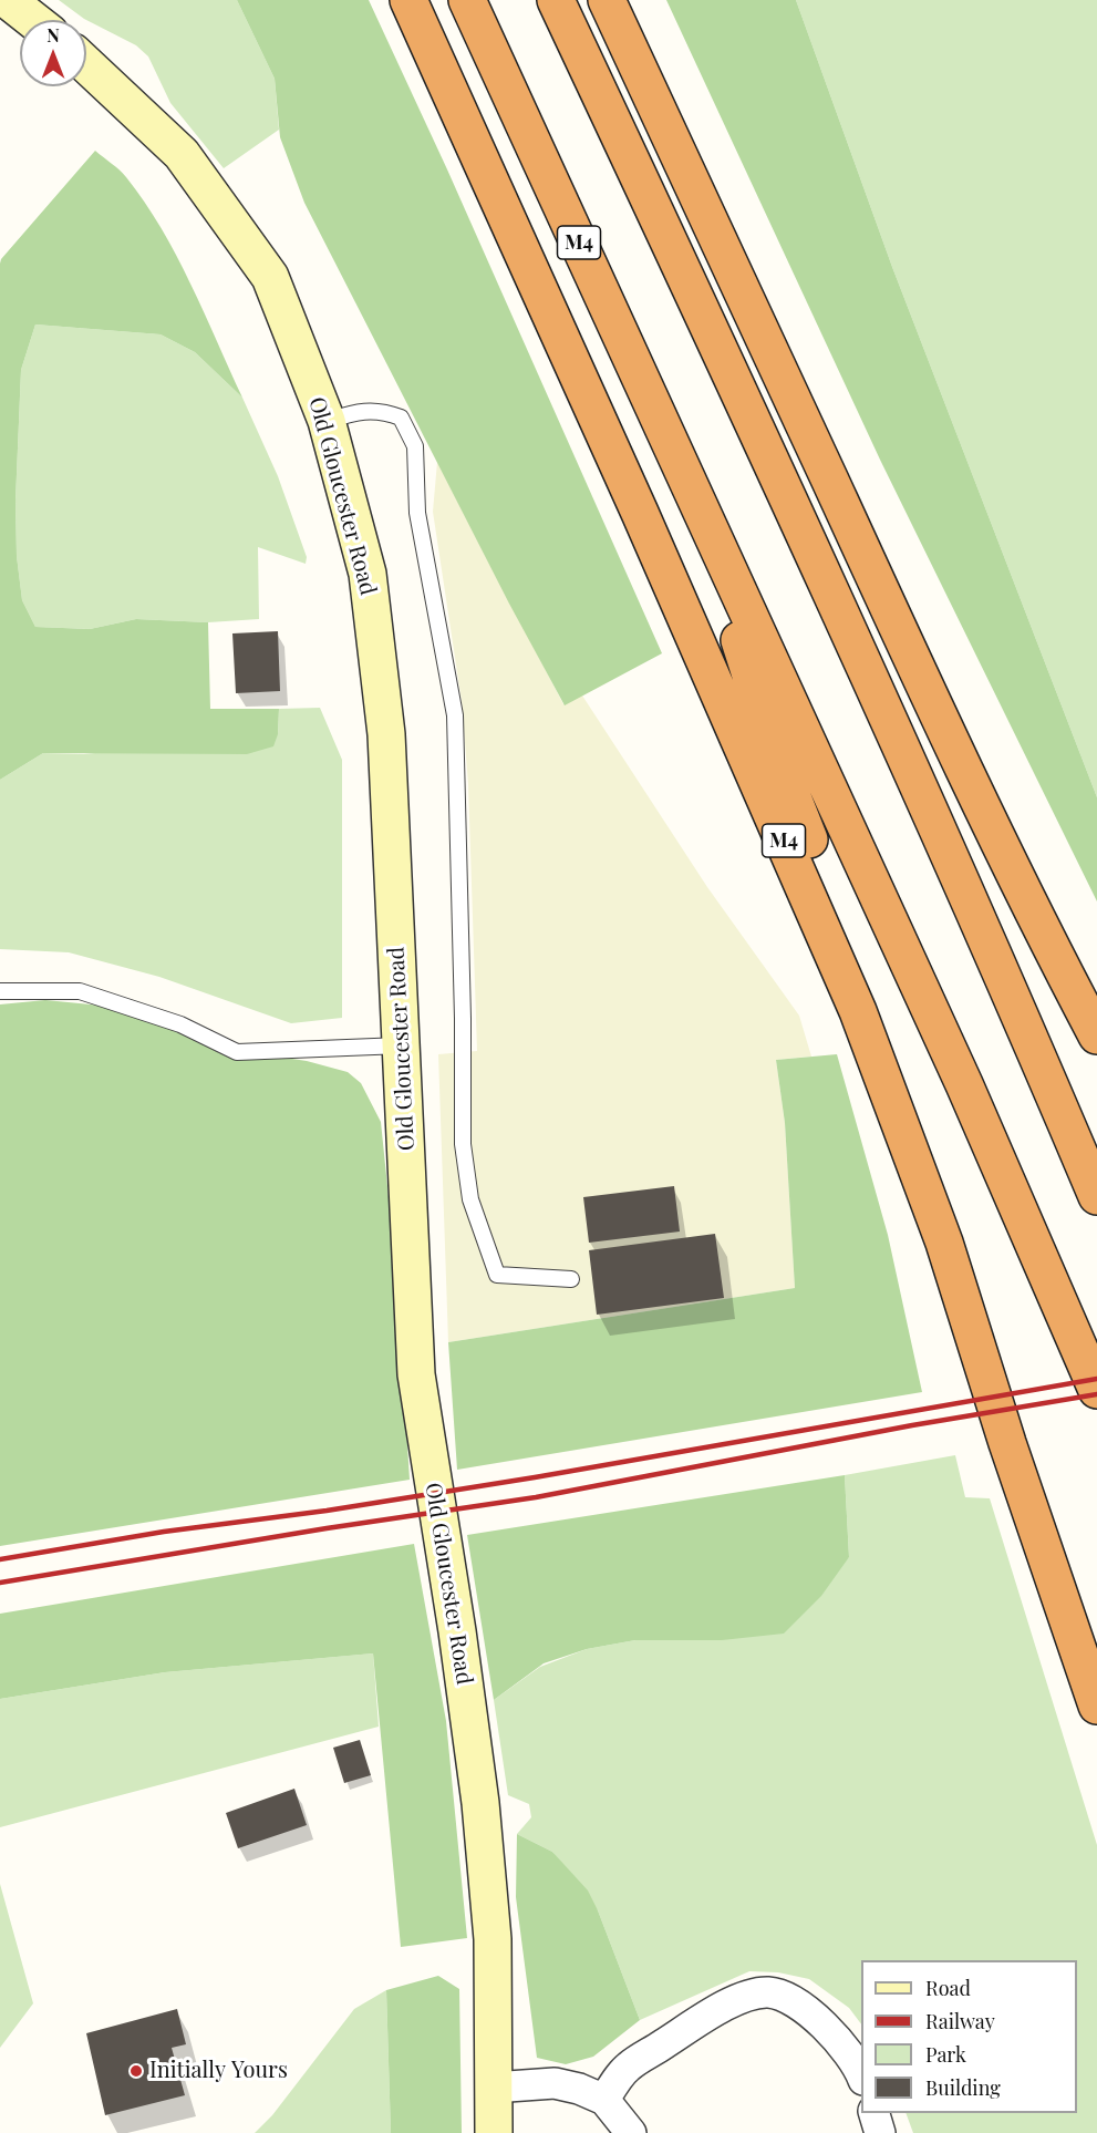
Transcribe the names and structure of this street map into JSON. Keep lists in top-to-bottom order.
{
  "streets": {
    "highway": ["M4"],
    "main road": ["Old Gloucester Road"]
  },
  "places": ["Initially Yours"],
  "legend": [
    "Road",
    "Railway",
    "Park",
    "Building"
  ],
  "north": "top"
}
